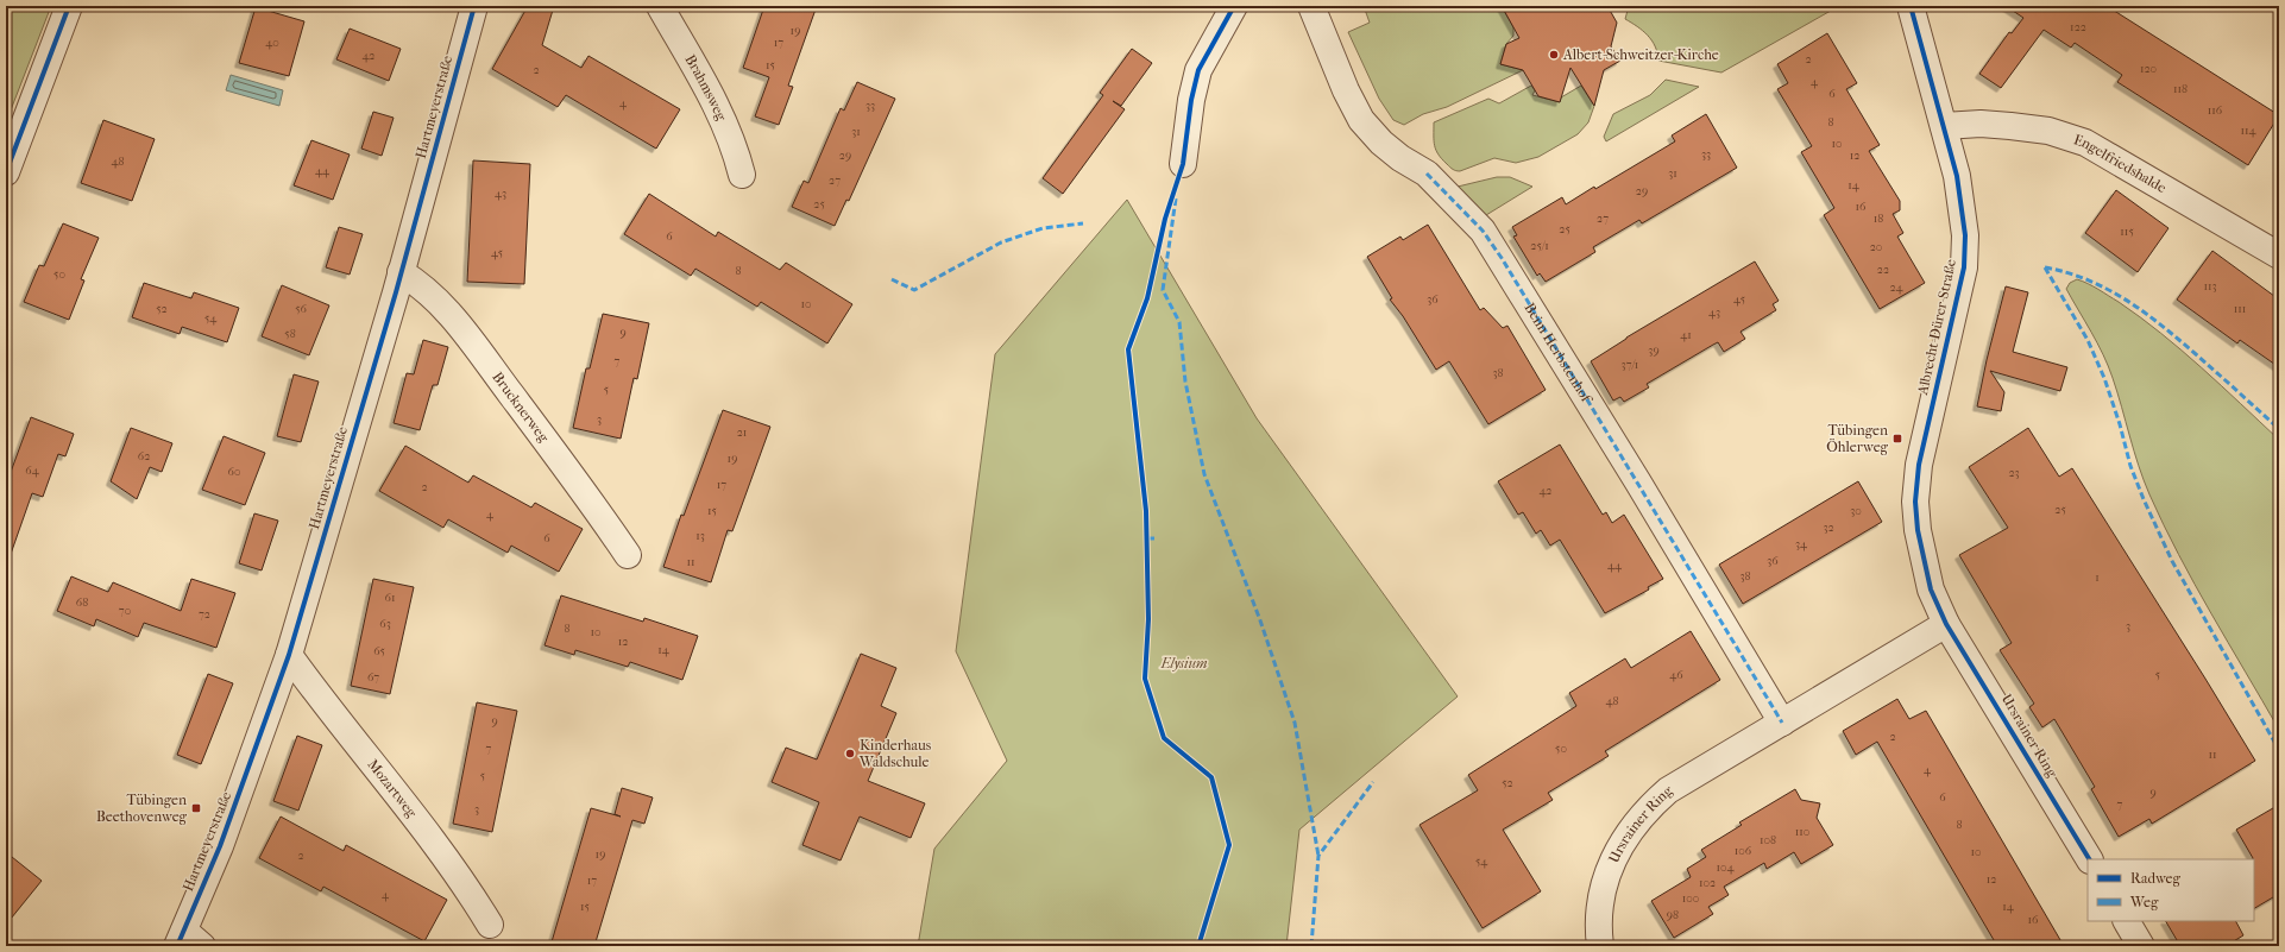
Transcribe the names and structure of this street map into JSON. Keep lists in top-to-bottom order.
{
  "streets": {
    "street": [
      "Brahmsweg",
      "Hartmeyerstraße",
      "Engelfriedshalde",
      "Albrecht-Dürer-Straße",
      "Beim Herbstenhof",
      "Brucknerweg",
      "Ursrainer Ring",
      "Mozartweg"
    ]
  },
  "crossings": [
    ["Hartmeyerstraße", "Brucknerweg"],
    ["Hartmeyerstraße", "Mozartweg"],
    ["Engelfriedshalde", "Albrecht-Dürer-Straße"],
    ["Albrecht-Dürer-Straße", "Ursrainer Ring"],
    ["Beim Herbstenhof", "Ursrainer Ring"]
  ],
  "parks": ["Elysium"],
  "places": {
    "other": ["Albert-Schweitzer-Kirche", "Kinderhaus Waldschule"],
    "transit": ["Tübingen Öhlerweg", "Tübingen Beethovenweg"]
  },
  "house_numbers": [
    "122",
    "19",
    "40",
    "17",
    "42",
    "2",
    "15",
    "120",
    "2",
    "4",
    "118",
    "6",
    "4",
    "33",
    "116",
    "8",
    "114",
    "31",
    "10",
    "33",
    "29",
    "12",
    "48",
    "44",
    "31",
    "27",
    "14",
    "29",
    "43",
    "25",
    "16",
    "27",
    "18",
    "25",
    "115",
    "6",
    "25/1",
    "20",
    "45",
    "22",
    "8",
    "50",
    "113",
    "24",
    "36",
    "45",
    "10",
    "52",
    "56",
    "111",
    "43",
    "54",
    "9",
    "58",
    "41",
    "39",
    "7",
    "37/1",
    "38",
    "5",
    "3",
    "21",
    "62",
    "19",
    "64",
    "60",
    "23",
    "17",
    "2",
    "42",
    "25",
    "15",
    "30",
    "4",
    "32",
    "13",
    "6",
    "34",
    "36",
    "11",
    "44",
    "38",
    "1",
    "61",
    "68",
    "70",
    "72",
    "63",
    "3",
    "8",
    "10",
    "12",
    "14",
    "65",
    "46",
    "5",
    "67",
    "48",
    "9",
    "2",
    "7",
    "50",
    "11",
    "4",
    "5",
    "52",
    "9",
    "6",
    "7",
    "3",
    "8",
    "110",
    "108",
    "106",
    "10",
    "19",
    "2",
    "54",
    "104",
    "12",
    "17",
    "102",
    "4",
    "100",
    "15",
    "14",
    "98",
    "16"
  ],
  "legend": ["Radweg", "Weg"]
}
